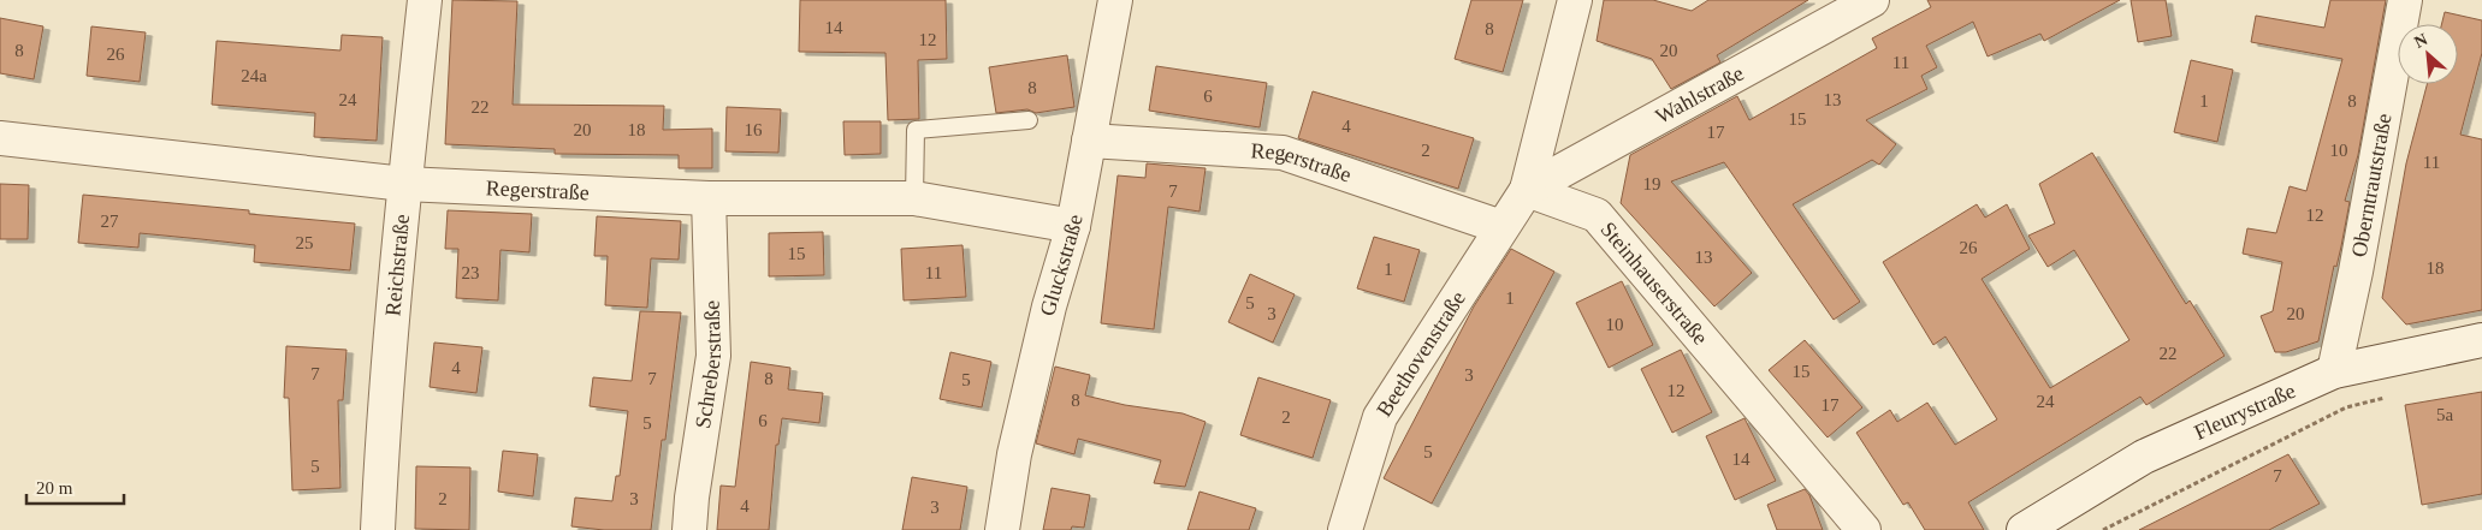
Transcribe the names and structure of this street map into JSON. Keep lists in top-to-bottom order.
{
  "streets": {
    "street": [
      "Wahlstraße",
      "Regerstraße",
      "Oberntrautstraße",
      "Reichstraße",
      "Gluckstraße",
      "Steinhauserstraße",
      "Beethovenstraße",
      "Schreberstraße",
      "Fleurystraße"
    ]
  },
  "crossings": [
    ["Wahlstraße", "Steinhauserstraße"],
    ["Wahlstraße", "Beethovenstraße"],
    ["Regerstraße", "Reichstraße"],
    ["Regerstraße", "Gluckstraße"],
    ["Regerstraße", "Beethovenstraße"],
    ["Regerstraße", "Schreberstraße"],
    ["Oberntrautstraße", "Fleurystraße"],
    ["Steinhauserstraße", "Beethovenstraße"]
  ],
  "house_numbers": [
    "14",
    "8",
    "12",
    "8",
    "20",
    "26",
    "11",
    "24a",
    "8",
    "6",
    "24",
    "13",
    "1",
    "8",
    "22",
    "15",
    "4",
    "20",
    "18",
    "16",
    "17",
    "2",
    "10",
    "11",
    "19",
    "7",
    "12",
    "27",
    "25",
    "26",
    "15",
    "13",
    "18",
    "1",
    "23",
    "11",
    "1",
    "5",
    "3",
    "20",
    "10",
    "22",
    "4",
    "15",
    "7",
    "3",
    "7",
    "8",
    "5",
    "12",
    "8",
    "24",
    "17",
    "5a",
    "2",
    "6",
    "5",
    "5",
    "14",
    "5",
    "7",
    "2",
    "3",
    "4",
    "3"
  ],
  "scale_bar": "20 m",
  "north": "top left"
}
